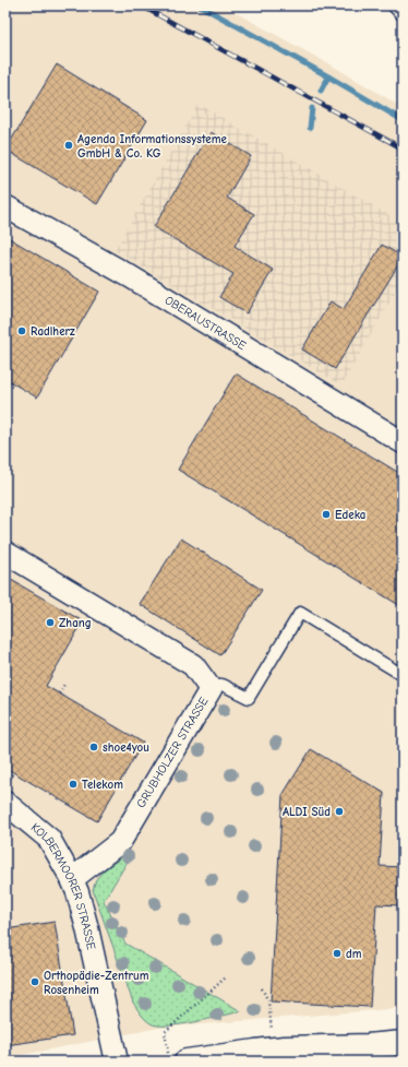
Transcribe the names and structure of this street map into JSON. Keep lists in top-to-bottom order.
{
  "streets": {
    "street": ["OBERAUSTRASSE", "GRUBHOLZER STRASSE", "KOLBERMOORER STRASSE"]
  },
  "crossings": [
    ["GRUBHOLZER STRASSE", "KOLBERMOORER STRASSE"]
  ],
  "places": [
    "Agenda Informationssysteme GmbH & Co. KG",
    "Radlherz",
    "Edeka",
    "Zhang",
    "shoe4you",
    "Telekom",
    "ALDI Süd",
    "dm",
    "Orthopädie-Zentrum Rosenheim"
  ]
}
